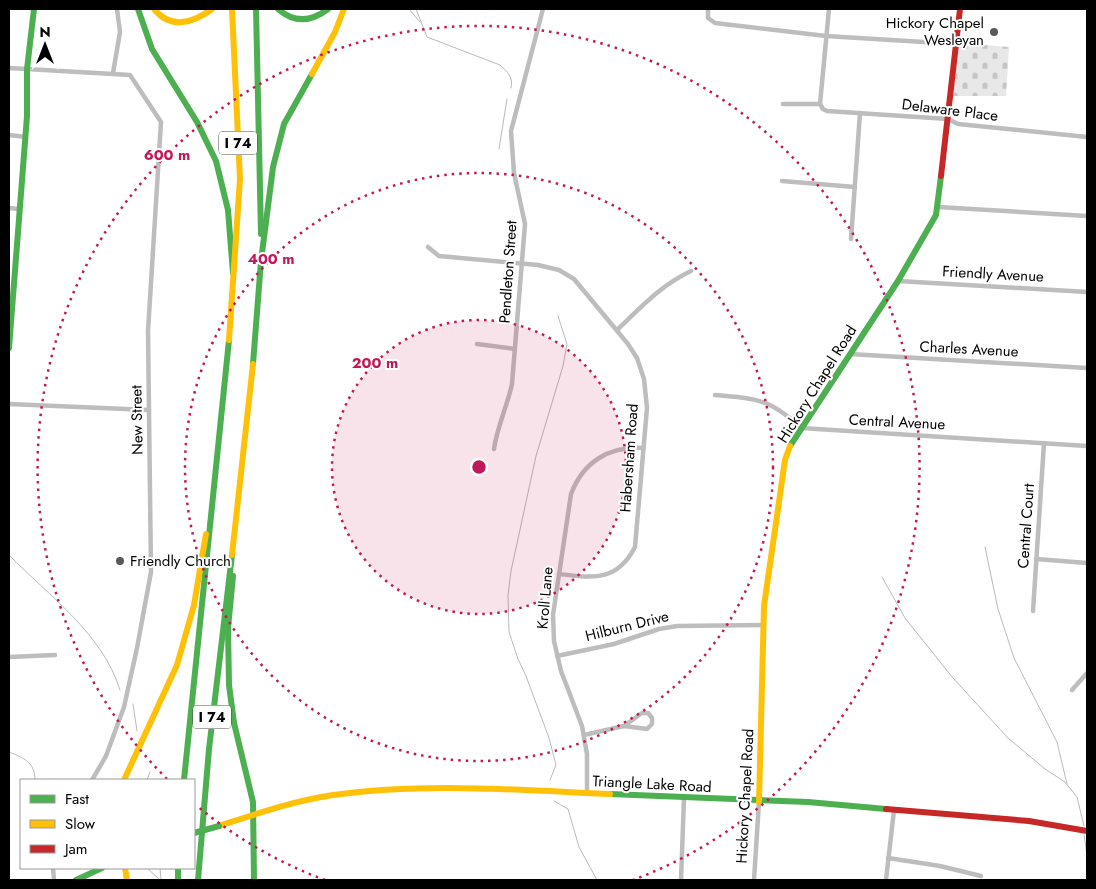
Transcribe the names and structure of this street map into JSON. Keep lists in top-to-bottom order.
{
  "streets": {
    "main road": ["I 74", "Hickory Chapel Road", "Triangle Lake Road"],
    "street": [
      "Delaware Place",
      "Pendleton Street",
      "Friendly Avenue",
      "Charles Avenue",
      "New Street",
      "Central Avenue",
      "Habersham Road",
      "Central Court",
      "Kroll Lane",
      "Hilburn Drive"
    ]
  },
  "crossings": [
    ["Delaware Place", "Hickory Chapel Road"],
    ["Pendleton Street", "Habersham Road"],
    ["Friendly Avenue", "Hickory Chapel Road"],
    ["Charles Avenue", "Hickory Chapel Road"],
    ["Hickory Chapel Road", "Central Avenue"],
    ["Hickory Chapel Road", "Hilburn Drive"],
    ["Hickory Chapel Road", "Triangle Lake Road"],
    ["Central Avenue", "Central Court"],
    ["Habersham Road", "Kroll Lane"],
    ["Kroll Lane", "Hilburn Drive"],
    ["Kroll Lane", "Triangle Lake Road"]
  ],
  "places": ["Hickory Chapel Wesleyan", "Friendly Church"],
  "legend": ["Fast", "Slow", "Jam"],
  "north": "top",
  "rings": ["600 m", "400 m", "200 m"]
}
